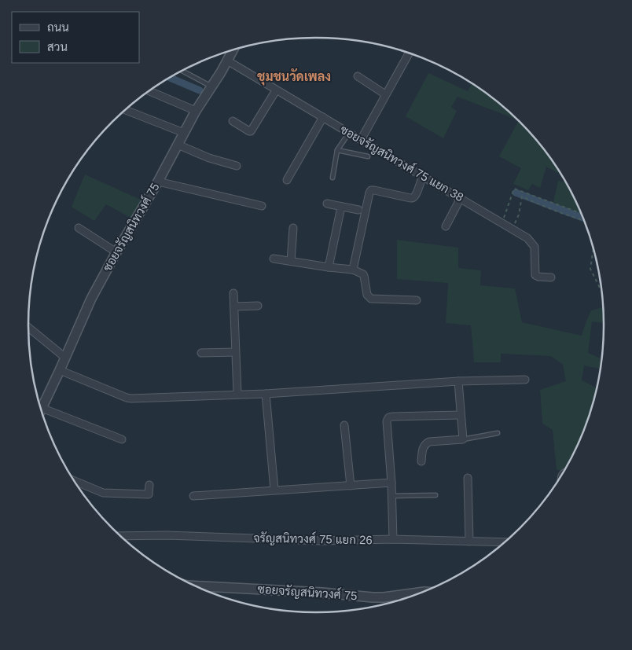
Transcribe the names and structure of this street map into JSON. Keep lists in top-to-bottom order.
{
  "streets": {
    "street": ["ซอยจรัญสนิทวงศ์ 75 แยก 38", "ซอยจรัญสนิทวงศ์ 75", "จรัญสนิทวงศ์ 75 แยก 26"]
  },
  "crossings": [
    ["ซอยจรัญสนิทวงศ์ 75 แยก 38", "ซอยจรัญสนิทวงศ์ 75"]
  ],
  "districts": ["ชุมชนวัดเพลง"],
  "legend": ["ถนน", "สวน"]
}
